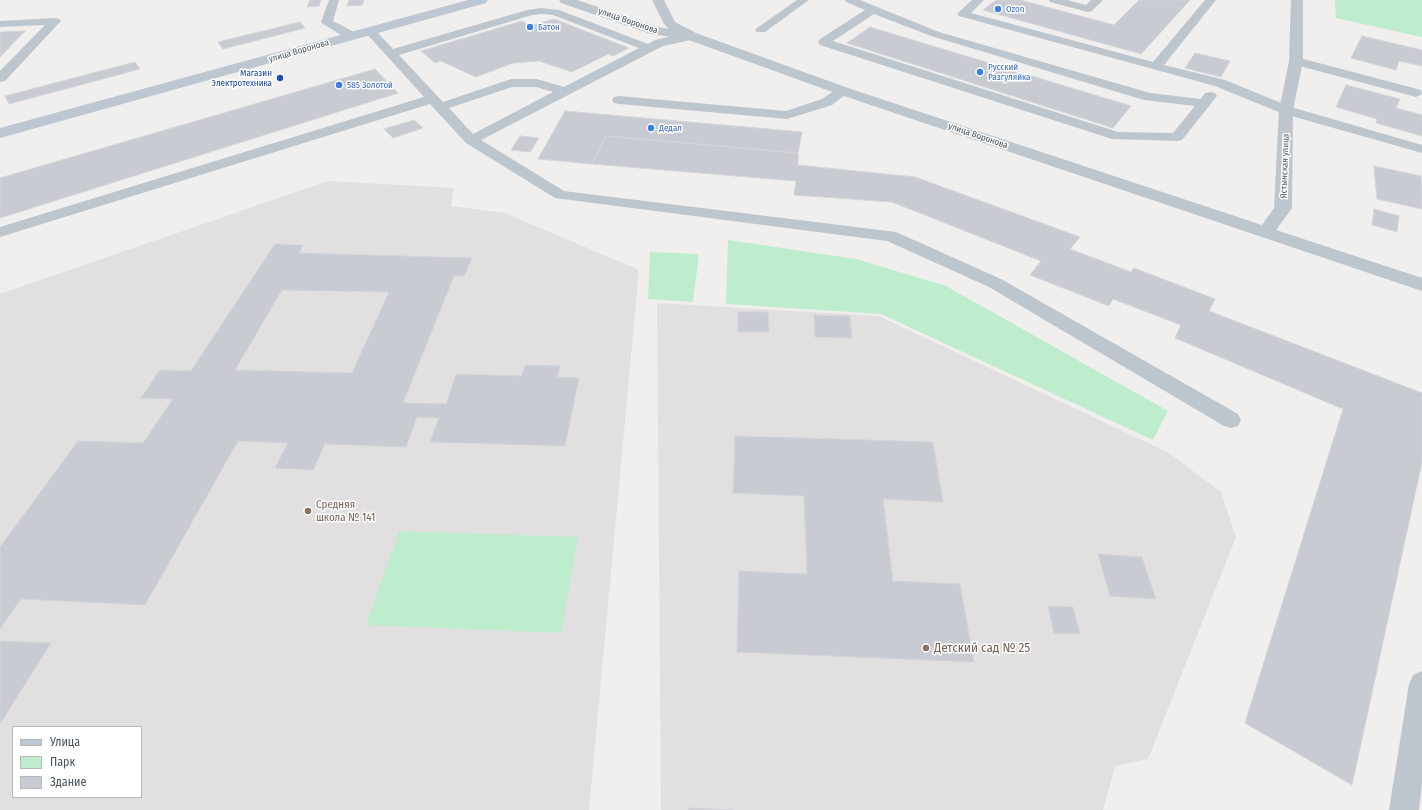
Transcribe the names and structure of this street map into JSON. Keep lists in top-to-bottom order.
{
  "streets": {
    "main road": ["улица Воронова"],
    "street": ["Ястынская улица"]
  },
  "crossings": [
    ["улица Воронова", "Ястынская улица"]
  ],
  "places": [
    "Ozon",
    "Батон",
    "Русский Разгуляйка",
    "Магазин Электротехника",
    "585 Золотой",
    "Дедал",
    "Средняя школа № 141",
    "Детский сад № 25"
  ],
  "legend": ["Улица", "Парк", "Здание"]
}
